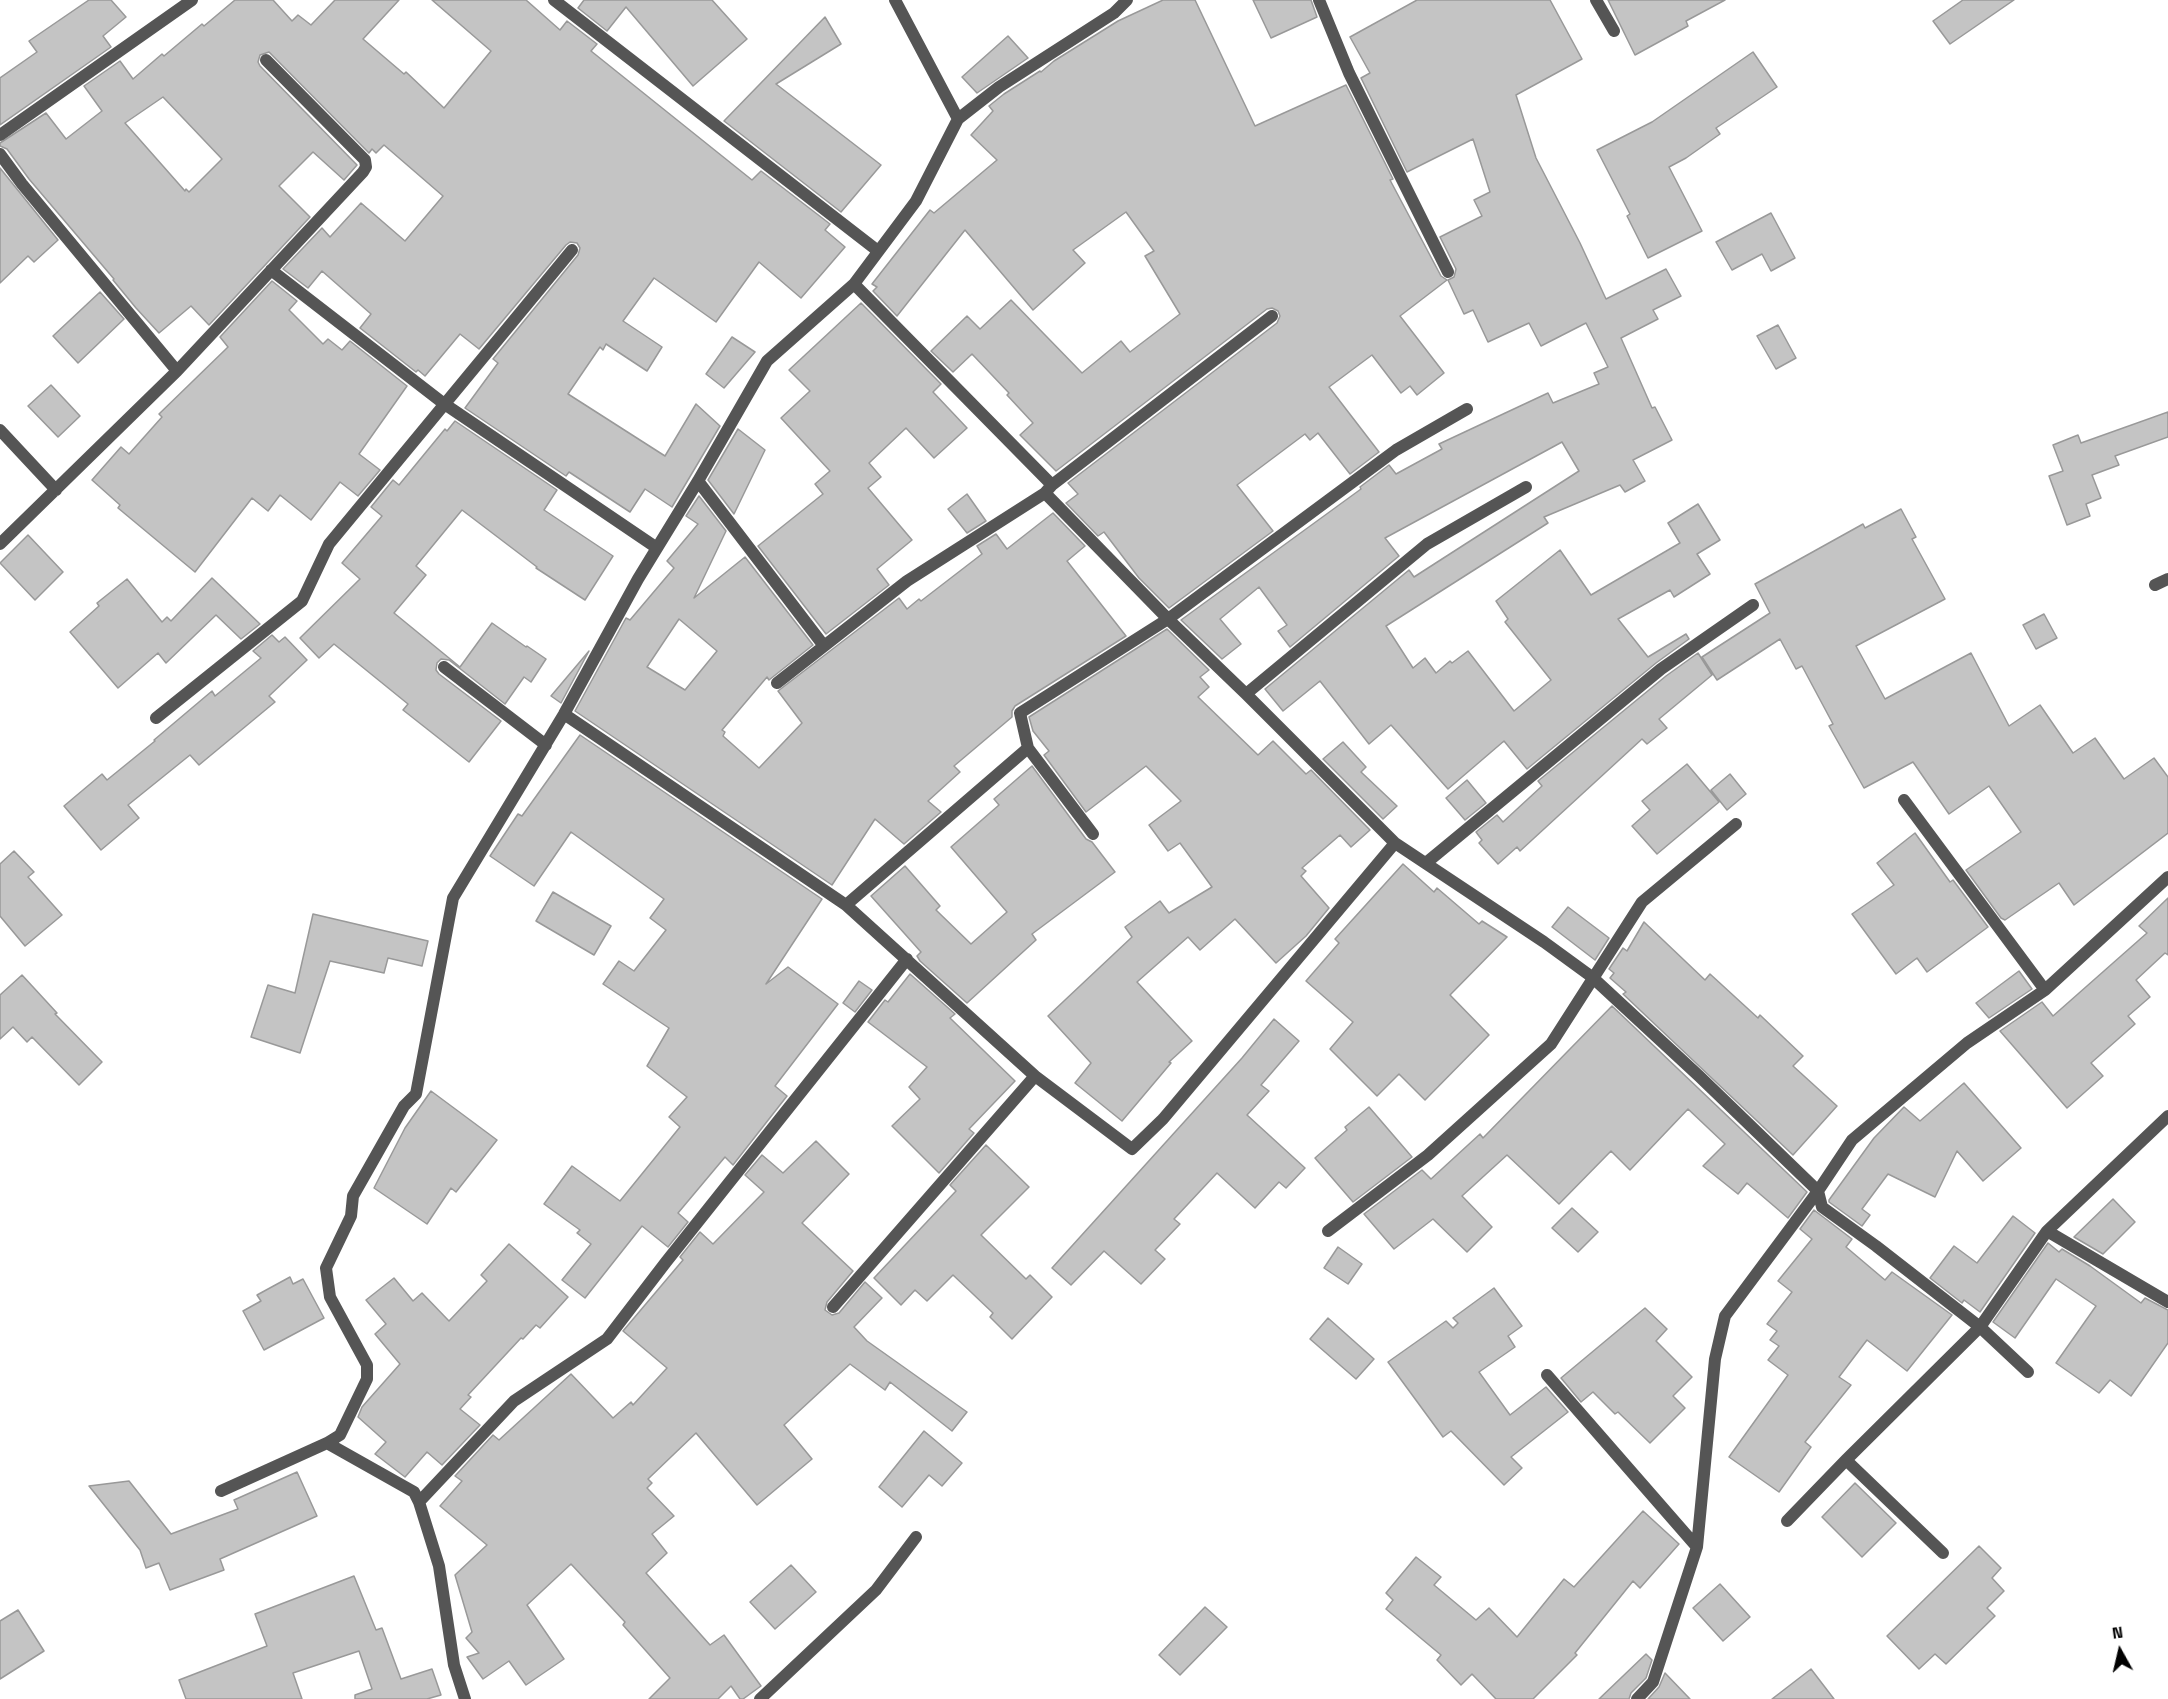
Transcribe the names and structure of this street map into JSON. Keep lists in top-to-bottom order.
{
  "north": "top"
}
